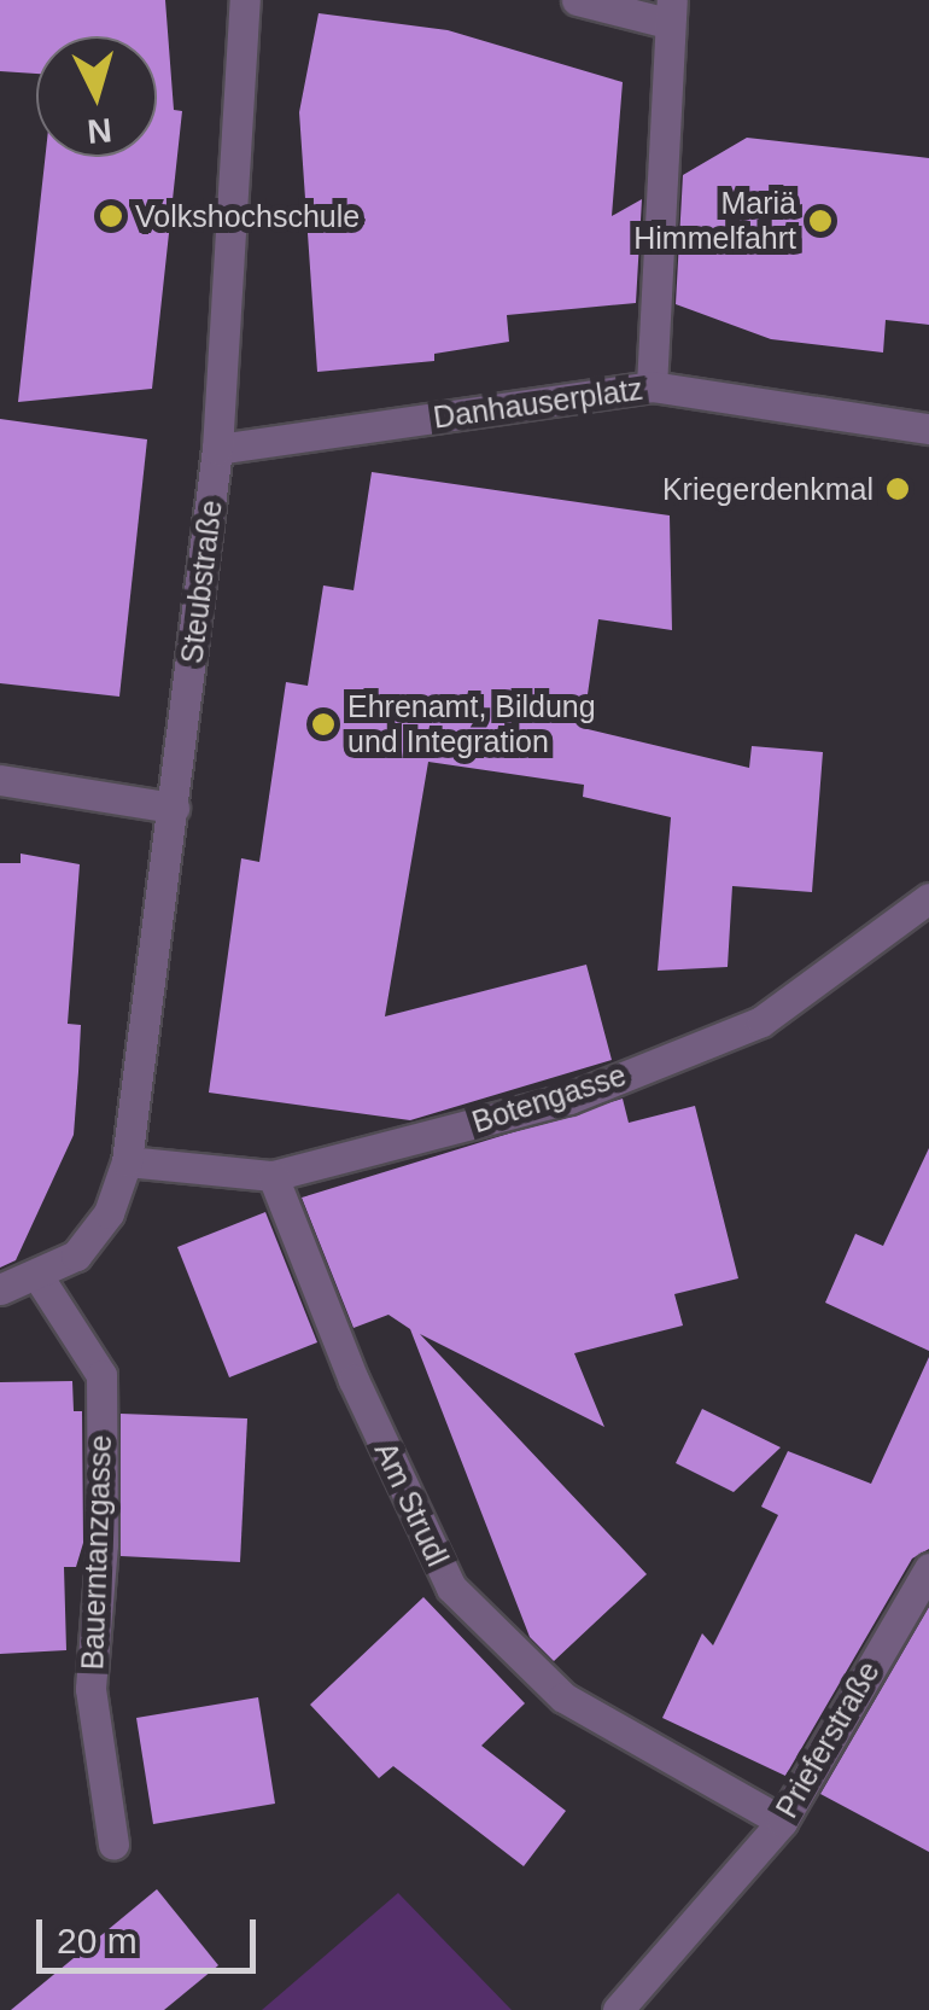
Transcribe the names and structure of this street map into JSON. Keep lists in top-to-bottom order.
{
  "streets": {
    "street": [
      "Danhauserplatz",
      "Steubstraße",
      "Botengasse",
      "Am Strudl",
      "Bauerntanzgasse",
      "Prieferstraße"
    ]
  },
  "crossings": [
    ["Danhauserplatz", "Steubstraße"],
    ["Steubstraße", "Botengasse"],
    ["Botengasse", "Am Strudl"],
    ["Am Strudl", "Prieferstraße"]
  ],
  "places": [
    "Volkshochschule",
    "Mariä Himmelfahrt",
    "Kriegerdenkmal",
    "Ehrenamt, Bildung und Integration"
  ],
  "scale_bar": "20 m",
  "north": "bottom"
}
